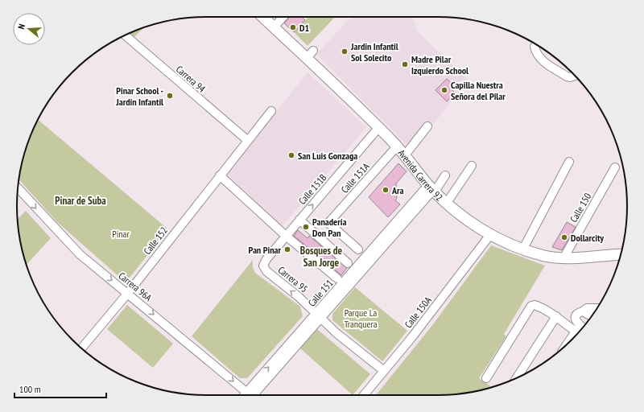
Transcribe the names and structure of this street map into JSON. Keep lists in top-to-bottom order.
{
  "streets": {
    "main road": ["Avenida Carrera 92"],
    "street": [
      "Carrera 94",
      "Calle 151A",
      "Calle 151B",
      "Calle 150",
      "Calle 152",
      "Carrera 95",
      "Carrera 96A",
      "Calle 151",
      "Calle 150A"
    ]
  },
  "crossings": [
    ["Carrera 94", "Calle 152"],
    ["Avenida Carrera 92", "Calle 151A"],
    ["Avenida Carrera 92", "Calle 151B"],
    ["Avenida Carrera 92", "Calle 150"],
    ["Avenida Carrera 92", "Calle 151"],
    ["Avenida Carrera 92", "Calle 150A"],
    ["Calle 151B", "Carrera 95"],
    ["Calle 152", "Carrera 96A"],
    ["Carrera 95", "Calle 151"],
    ["Carrera 95", "Calle 150A"]
  ],
  "one_way": ["Calle 151B", "Carrera 96A"],
  "districts": ["Pinar de Suba", "Bosques de San Jorge"],
  "parks": ["Pinar", "Parque La Tranquera"],
  "places": [
    "D1",
    "Jardín Infantil Sol Solecito",
    "Madre Pilar Izquierdo School",
    "Capilla Nuestra Señora del Pilar",
    "Pinar School - Jardín Infantil",
    "San Luis Gonzaga",
    "Ara",
    "Panadería Don Pan",
    "Dollarcity",
    "Pan Pinar"
  ],
  "scale_bar": "100 m",
  "north": "left"
}
